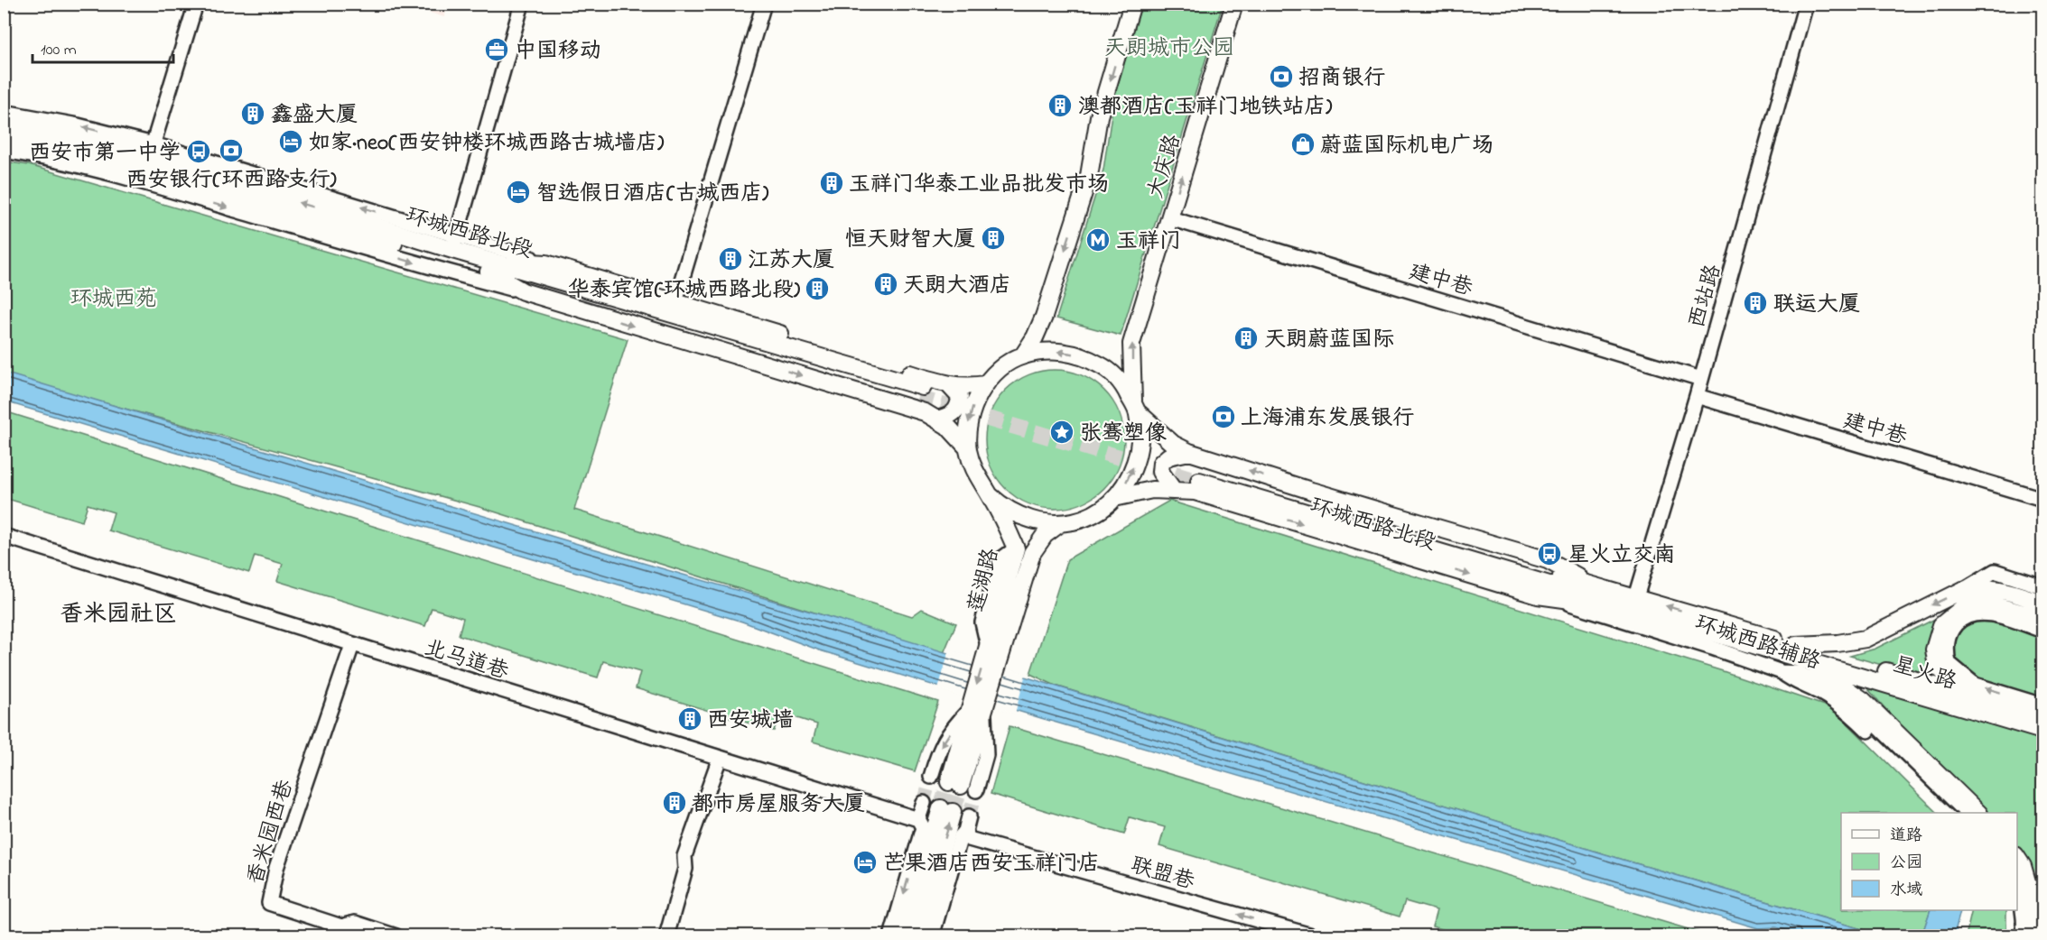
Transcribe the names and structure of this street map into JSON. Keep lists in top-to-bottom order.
{
  "streets": {
    "main road": [
      "大庆路",
      "环城西路北段",
      "莲湖路",
      "星火路"
    ],
    "street": [
      "建中巷",
      "西站路",
      "环城西路辅路",
      "北马道巷",
      "香米园西巷",
      "联盟巷"
    ]
  },
  "crossings": [
    ["大庆路", "环城西路北段"],
    ["大庆路", "建中巷"],
    ["大庆路", "莲湖路"],
    ["环城西路北段", "西站路"],
    ["环城西路北段", "莲湖路"],
    ["环城西路北段", "环城西路辅路"],
    ["环城西路北段", "星火路"],
    ["建中巷", "西站路"],
    ["北马道巷", "香米园西巷"]
  ],
  "one_way": ["联盟巷"],
  "districts": ["香米园社区"],
  "parks": ["天朗城市公园", "环城西苑"],
  "places": {
    "office": ["中国移动"],
    "bank": ["招商银行", "西安银行(环西路支行)", "上海浦东发展银行"],
    "building": [
      "澳都酒店(玉祥门地铁站店)",
      "鑫盛大厦",
      "玉祥门华泰工业品批发市场",
      "恒天财智大厦",
      "江苏大厦",
      "天朗大酒店",
      "华泰宾馆(环城西路北段)",
      "联运大厦",
      "天朗蔚蓝国际",
      "西安城墙",
      "都市房屋服务大厦"
    ],
    "hotel": ["如家·neo(西安钟楼环城西路古城墙店)", "智选假日酒店(古城西店)", "芒果酒店西安玉祥门店"],
    "shop": ["蔚蓝国际机电广场"],
    "bus stop": ["西安市第一中学", "星火立交南"],
    "metro station": ["玉祥门"],
    "place": ["张骞塑像"]
  },
  "legend": ["道路", "公园", "水域"],
  "scale_bar": "100 m"
}
